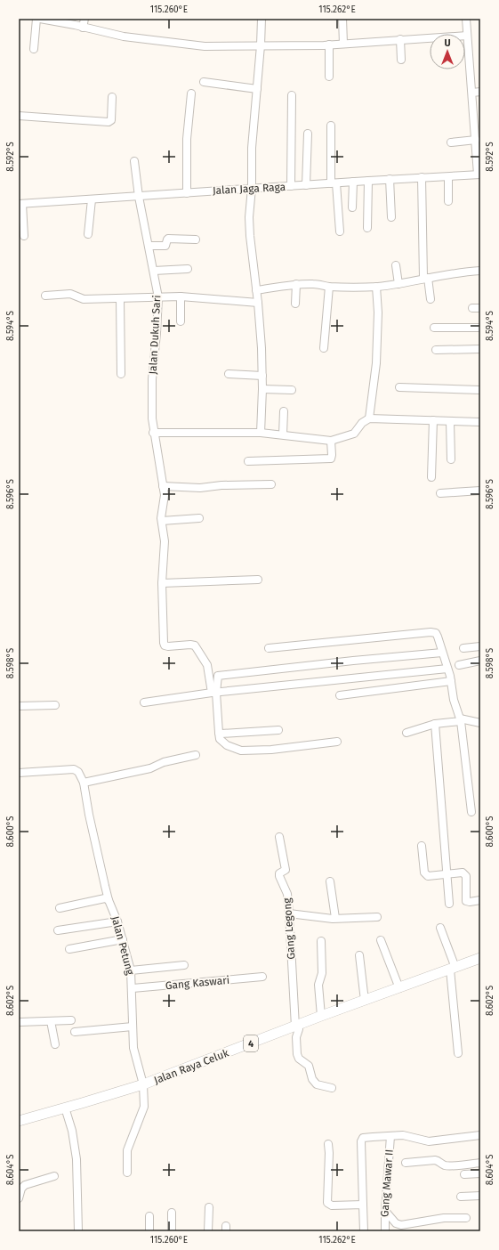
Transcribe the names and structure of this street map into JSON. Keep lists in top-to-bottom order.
{
  "streets": {
    "highway": ["4", "Jalan Raya Celuk"],
    "street": [
      "Jalan Jaga Raga",
      "Jalan Dukuh Sari",
      "Gang Legong",
      "Jalan Petung",
      "Gang Kaswari",
      "Gang Mawar II"
    ]
  },
  "crossings": [
    ["Jalan Jaga Raga", "Jalan Dukuh Sari"],
    ["Gang Legong", "Jalan Raya Celuk"],
    ["Jalan Petung", "Gang Kaswari"],
    ["Jalan Petung", "Jalan Raya Celuk"]
  ],
  "north": "top",
  "coordinates": [
    "115.260°E",
    "115.262°E",
    "8.592°S",
    "8.594°S",
    "8.596°S",
    "8.598°S",
    "8.600°S",
    "8.602°S",
    "8.604°S"
  ]
}
